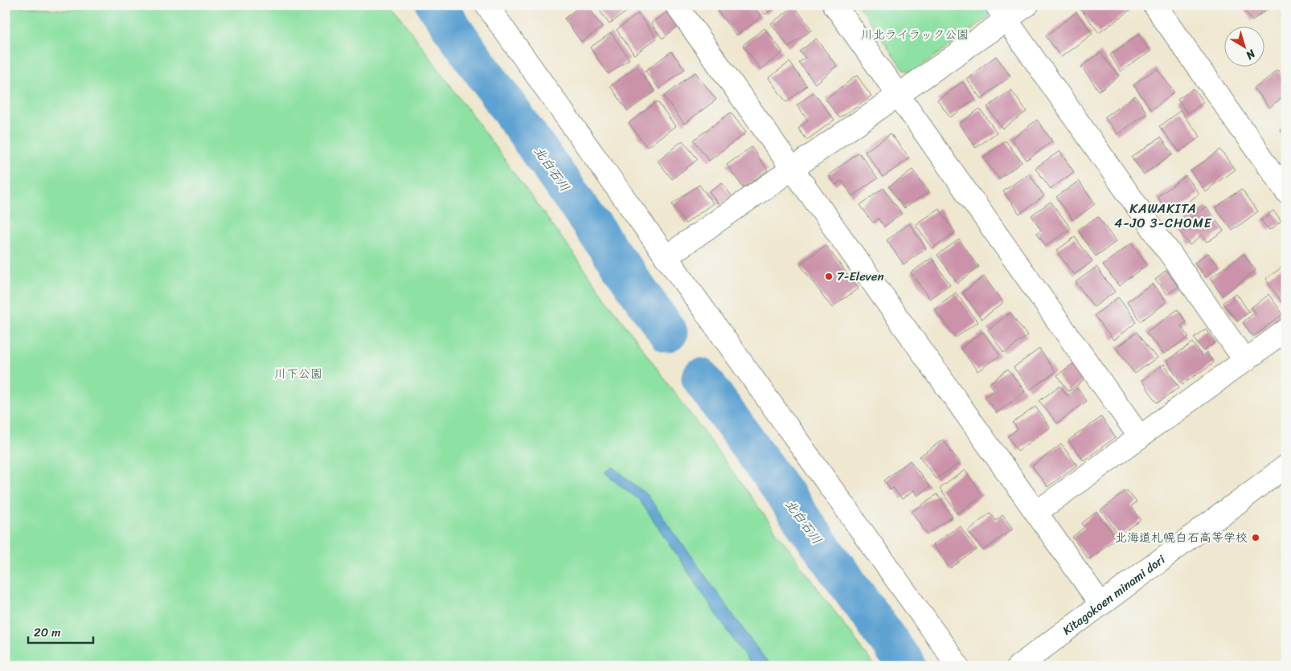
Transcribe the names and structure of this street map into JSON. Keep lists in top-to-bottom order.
{
  "streets": {
    "street": ["Kitagokoen minami dori"]
  },
  "districts": ["KAWAKITA 4-JO 3-CHOME"],
  "water": ["北白石川"],
  "parks": ["川北ライラック公園", "川下公園"],
  "places": ["7-Eleven", "北海道札幌白石高等学校"],
  "scale_bar": "20 m",
  "north": "bottom right"
}
